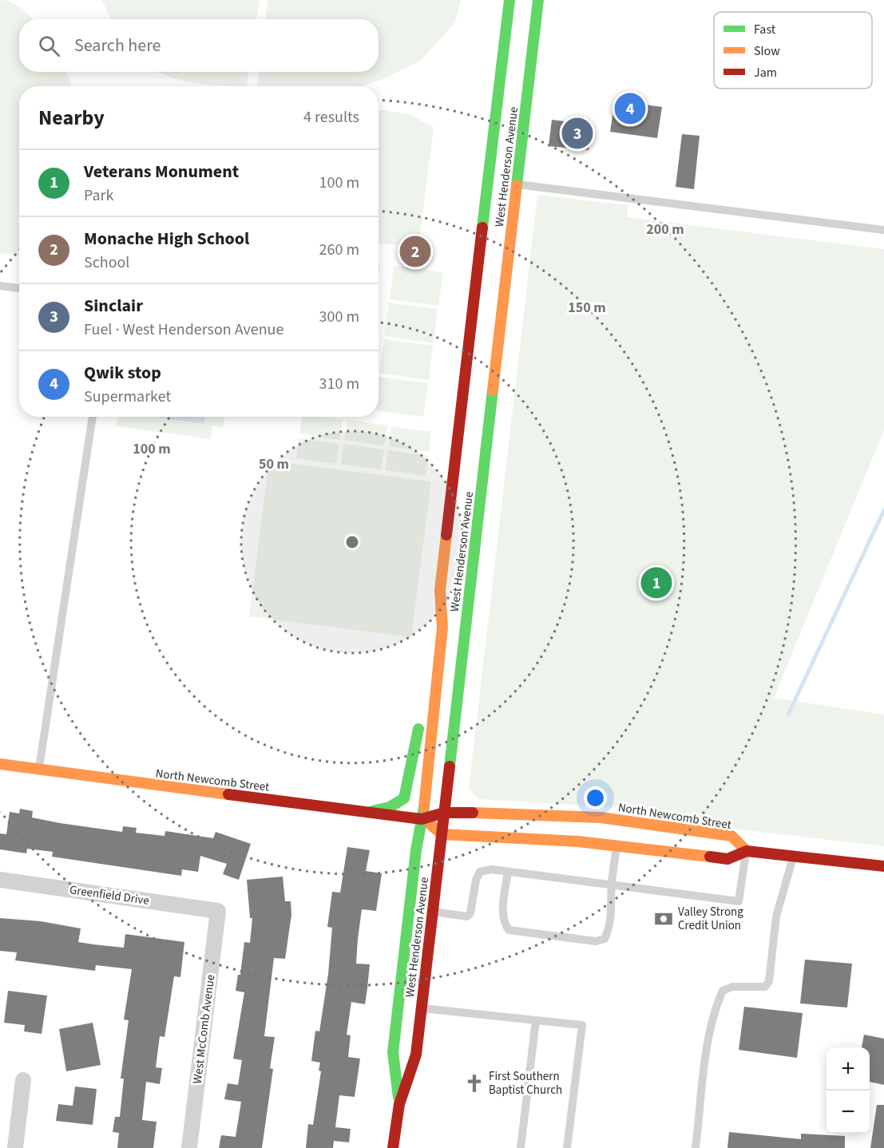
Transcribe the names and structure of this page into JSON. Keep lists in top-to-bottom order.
{
  "streets": {
    "main road": ["West Henderson Avenue", "North Newcomb Street"],
    "street": ["Greenfield Drive", "West McComb Avenue"]
  },
  "crossings": [
    ["West Henderson Avenue", "North Newcomb Street"],
    ["Greenfield Drive", "West McComb Avenue"]
  ],
  "places": {
    "bank": ["Valley Strong Credit Union"],
    "church": ["First Southern Baptist Church"]
  },
  "legend": ["Fast", "Slow", "Jam"],
  "page": {
    "search": "Search here",
    "heading": ["Nearby", "4 results"],
    "pins": [
      "4",
      "3",
      "2",
      "1"
    ],
    "list": [
      {
        "mark": "1",
        "name": "Veterans Monument",
        "note": "Park",
        "value": "100 m"
      },
      {
        "mark": "2",
        "name": "Monache High School",
        "note": "School",
        "value": "260 m"
      },
      {
        "mark": "3",
        "name": "Sinclair",
        "note": "Fuel · West Henderson Avenue",
        "value": "300 m"
      },
      {
        "mark": "4",
        "name": "Qwik stop",
        "note": "Supermarket",
        "value": "310 m"
      }
    ],
    "map_buttons": ["+", "−"]
  },
  "rings": [
    "200 m",
    "150 m",
    "100 m",
    "50 m"
  ]
}
